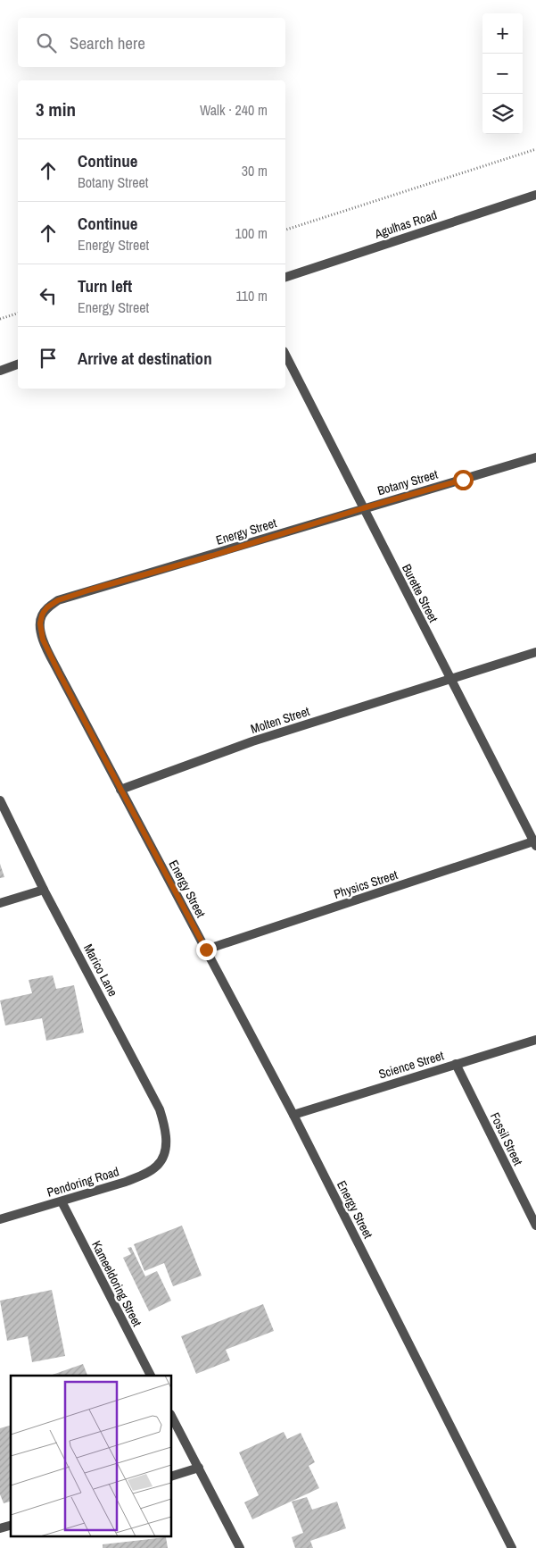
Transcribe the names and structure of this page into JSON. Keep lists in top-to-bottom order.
{
  "streets": {
    "street": [
      "Agulhas Road",
      "Botany Street",
      "Energy Street",
      "Burette Street",
      "Molten Street",
      "Physics Street",
      "Marico Lane",
      "Science Street",
      "Fossil Street",
      "Pendoring Road",
      "Kameeldoring Street"
    ]
  },
  "crossings": [
    ["Botany Street", "Energy Street"],
    ["Botany Street", "Burette Street"],
    ["Energy Street", "Burette Street"],
    ["Energy Street", "Molten Street"],
    ["Energy Street", "Physics Street"],
    ["Energy Street", "Science Street"],
    ["Burette Street", "Molten Street"],
    ["Burette Street", "Physics Street"],
    ["Marico Lane", "Pendoring Road"],
    ["Science Street", "Fossil Street"],
    ["Pendoring Road", "Kameeldoring Street"]
  ],
  "page": {
    "map_buttons": ["+", "−"],
    "search": "Search here",
    "heading": ["3 min", "Walk · 240 m"],
    "list": [
      ["Continue", "Botany Street", "30 m"],
      ["Continue", "Energy Street", "100 m"],
      ["Turn left", "Energy Street", "110 m"],
      "Arrive at destination"
    ]
  }
}
